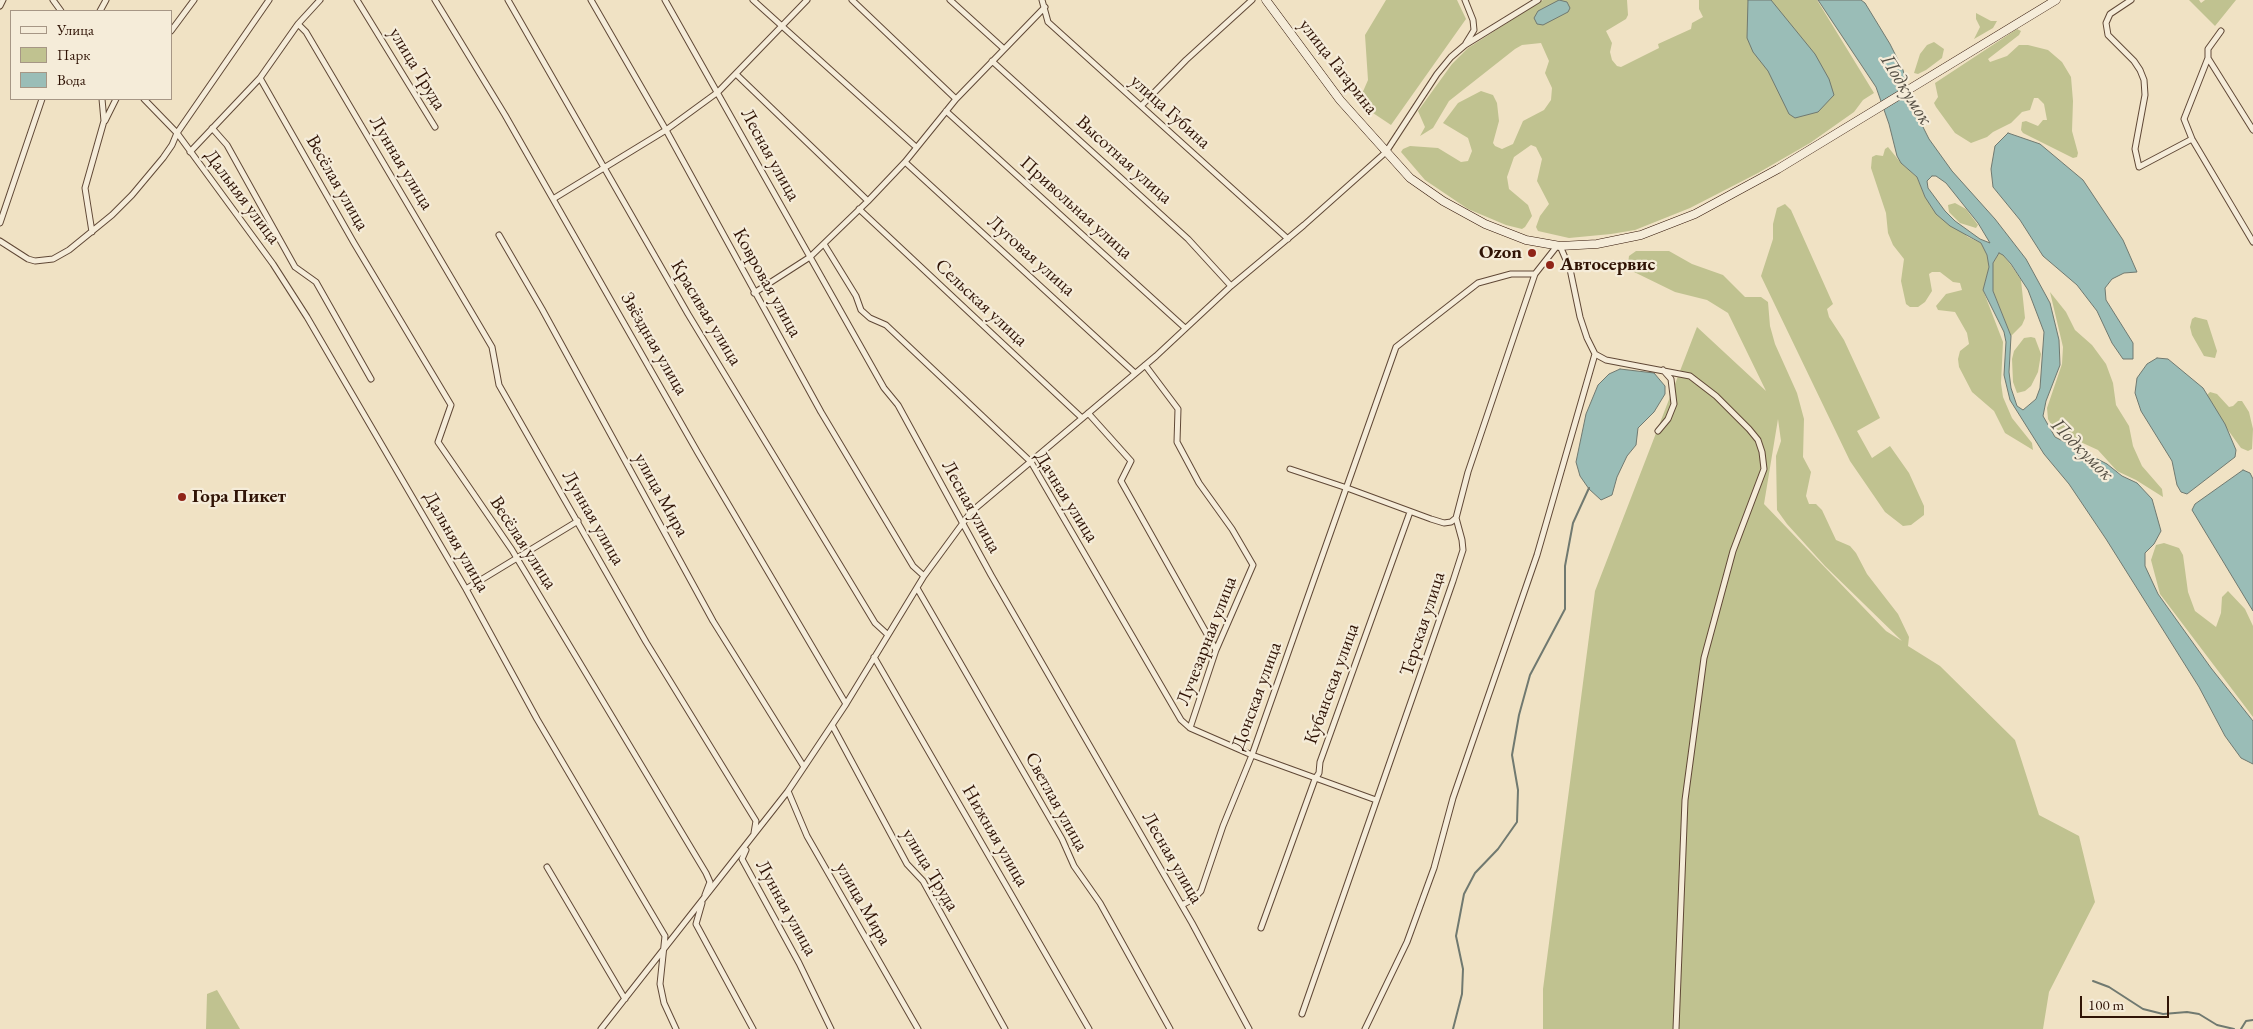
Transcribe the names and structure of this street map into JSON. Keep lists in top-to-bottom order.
{
  "streets": {
    "street": [
      "улица Гагарина",
      "улица Труда",
      "улица Губина",
      "Лесная улица",
      "Высотная улица",
      "Лунная улица",
      "Весёлая улица",
      "Дальняя улица",
      "Привольная улица",
      "Луговая улица",
      "Ковровая улица",
      "Сельская улица",
      "Красивая улица",
      "Звёздная улица",
      "улица Мира",
      "Дачная улица",
      "Терская улица",
      "Лучезарная улица",
      "Кубанская улица",
      "Донская улица",
      "Светлая улица",
      "Нижняя улица"
    ]
  },
  "crossings": [
    ["улица Гагарина", "Терская улица"],
    ["Лесная улица", "Донская улица"],
    ["Дачная улица", "Лучезарная улица"]
  ],
  "water": ["Подкумок"],
  "places": ["Ozon", "Автосервис", "Гора Пикет"],
  "legend": ["Улица", "Парк", "Вода"],
  "scale_bar": "100 m"
}
